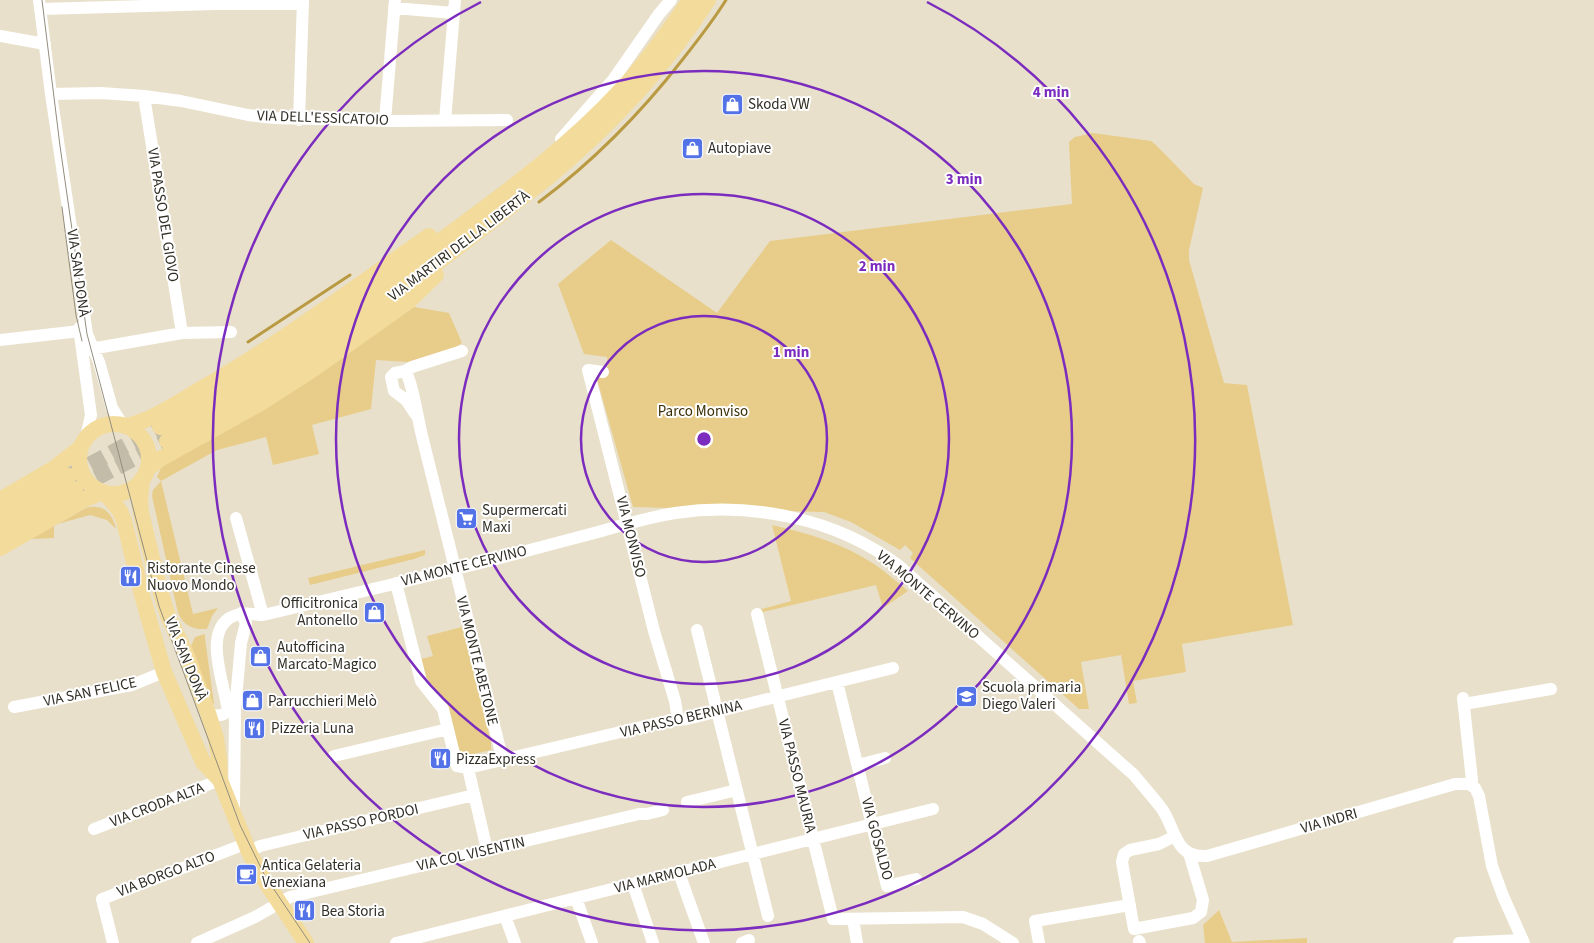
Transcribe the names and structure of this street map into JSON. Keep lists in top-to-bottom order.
{
  "streets": {
    "main road": ["VIA MARTIRI DELLA LIBERTÀ", "VIA SAN DONÀ"],
    "street": [
      "VIA DELL'ESSICATOIO",
      "VIA PASSO DEL GIOVO",
      "VIA MONVISO",
      "VIA MONTE CERVINO",
      "VIA MONTE ABETONE",
      "VIA SAN FELICE",
      "VIA PASSO BERNINA",
      "VIA PASSO MAURIA",
      "VIA CRODA ALTA",
      "VIA INDRI",
      "VIA PASSO PORDOI",
      "VIA GOSALDO",
      "VIA COL VISENTIN",
      "VIA BORGO ALTO",
      "VIA MARMOLADA"
    ]
  },
  "crossings": [
    ["VIA DELL'ESSICATOIO", "VIA PASSO DEL GIOVO"],
    ["VIA DELL'ESSICATOIO", "VIA SAN DONÀ"],
    ["VIA SAN DONÀ", "VIA SAN FELICE"],
    ["VIA SAN DONÀ", "VIA CRODA ALTA"],
    ["VIA SAN DONÀ", "VIA PASSO PORDOI"],
    ["VIA SAN DONÀ", "VIA COL VISENTIN"],
    ["VIA SAN DONÀ", "VIA BORGO ALTO"],
    ["VIA MONVISO", "VIA MONTE CERVINO"],
    ["VIA MONVISO", "VIA PASSO BERNINA"],
    ["VIA MONTE CERVINO", "VIA MONTE ABETONE"],
    ["VIA MONTE CERVINO", "VIA INDRI"],
    ["VIA MONTE ABETONE", "VIA PASSO BERNINA"],
    ["VIA PASSO BERNINA", "VIA PASSO MAURIA"],
    ["VIA PASSO BERNINA", "VIA GOSALDO"],
    ["VIA PASSO MAURIA", "VIA MARMOLADA"],
    ["VIA PASSO PORDOI", "VIA BORGO ALTO"],
    ["VIA GOSALDO", "VIA MARMOLADA"]
  ],
  "parks": ["Parco Monviso"],
  "places": {
    "shop": [
      "Skoda VW",
      "Autopiave",
      "Officitronica Antonello",
      "Autofficina Marcato-Magico",
      "Parrucchieri Melò"
    ],
    "supermarket": ["Supermercati Maxi"],
    "restaurant": [
      "Ristorante Cinese Nuovo Mondo",
      "Pizzeria Luna",
      "PizzaExpress",
      "Bea Storia"
    ],
    "school or university": ["Scuola primaria Diego Valeri"],
    "cafe": ["Antica Gelateria Venexiana"]
  },
  "rings": [
    "4 min",
    "3 min",
    "2 min",
    "1 min"
  ]
}
